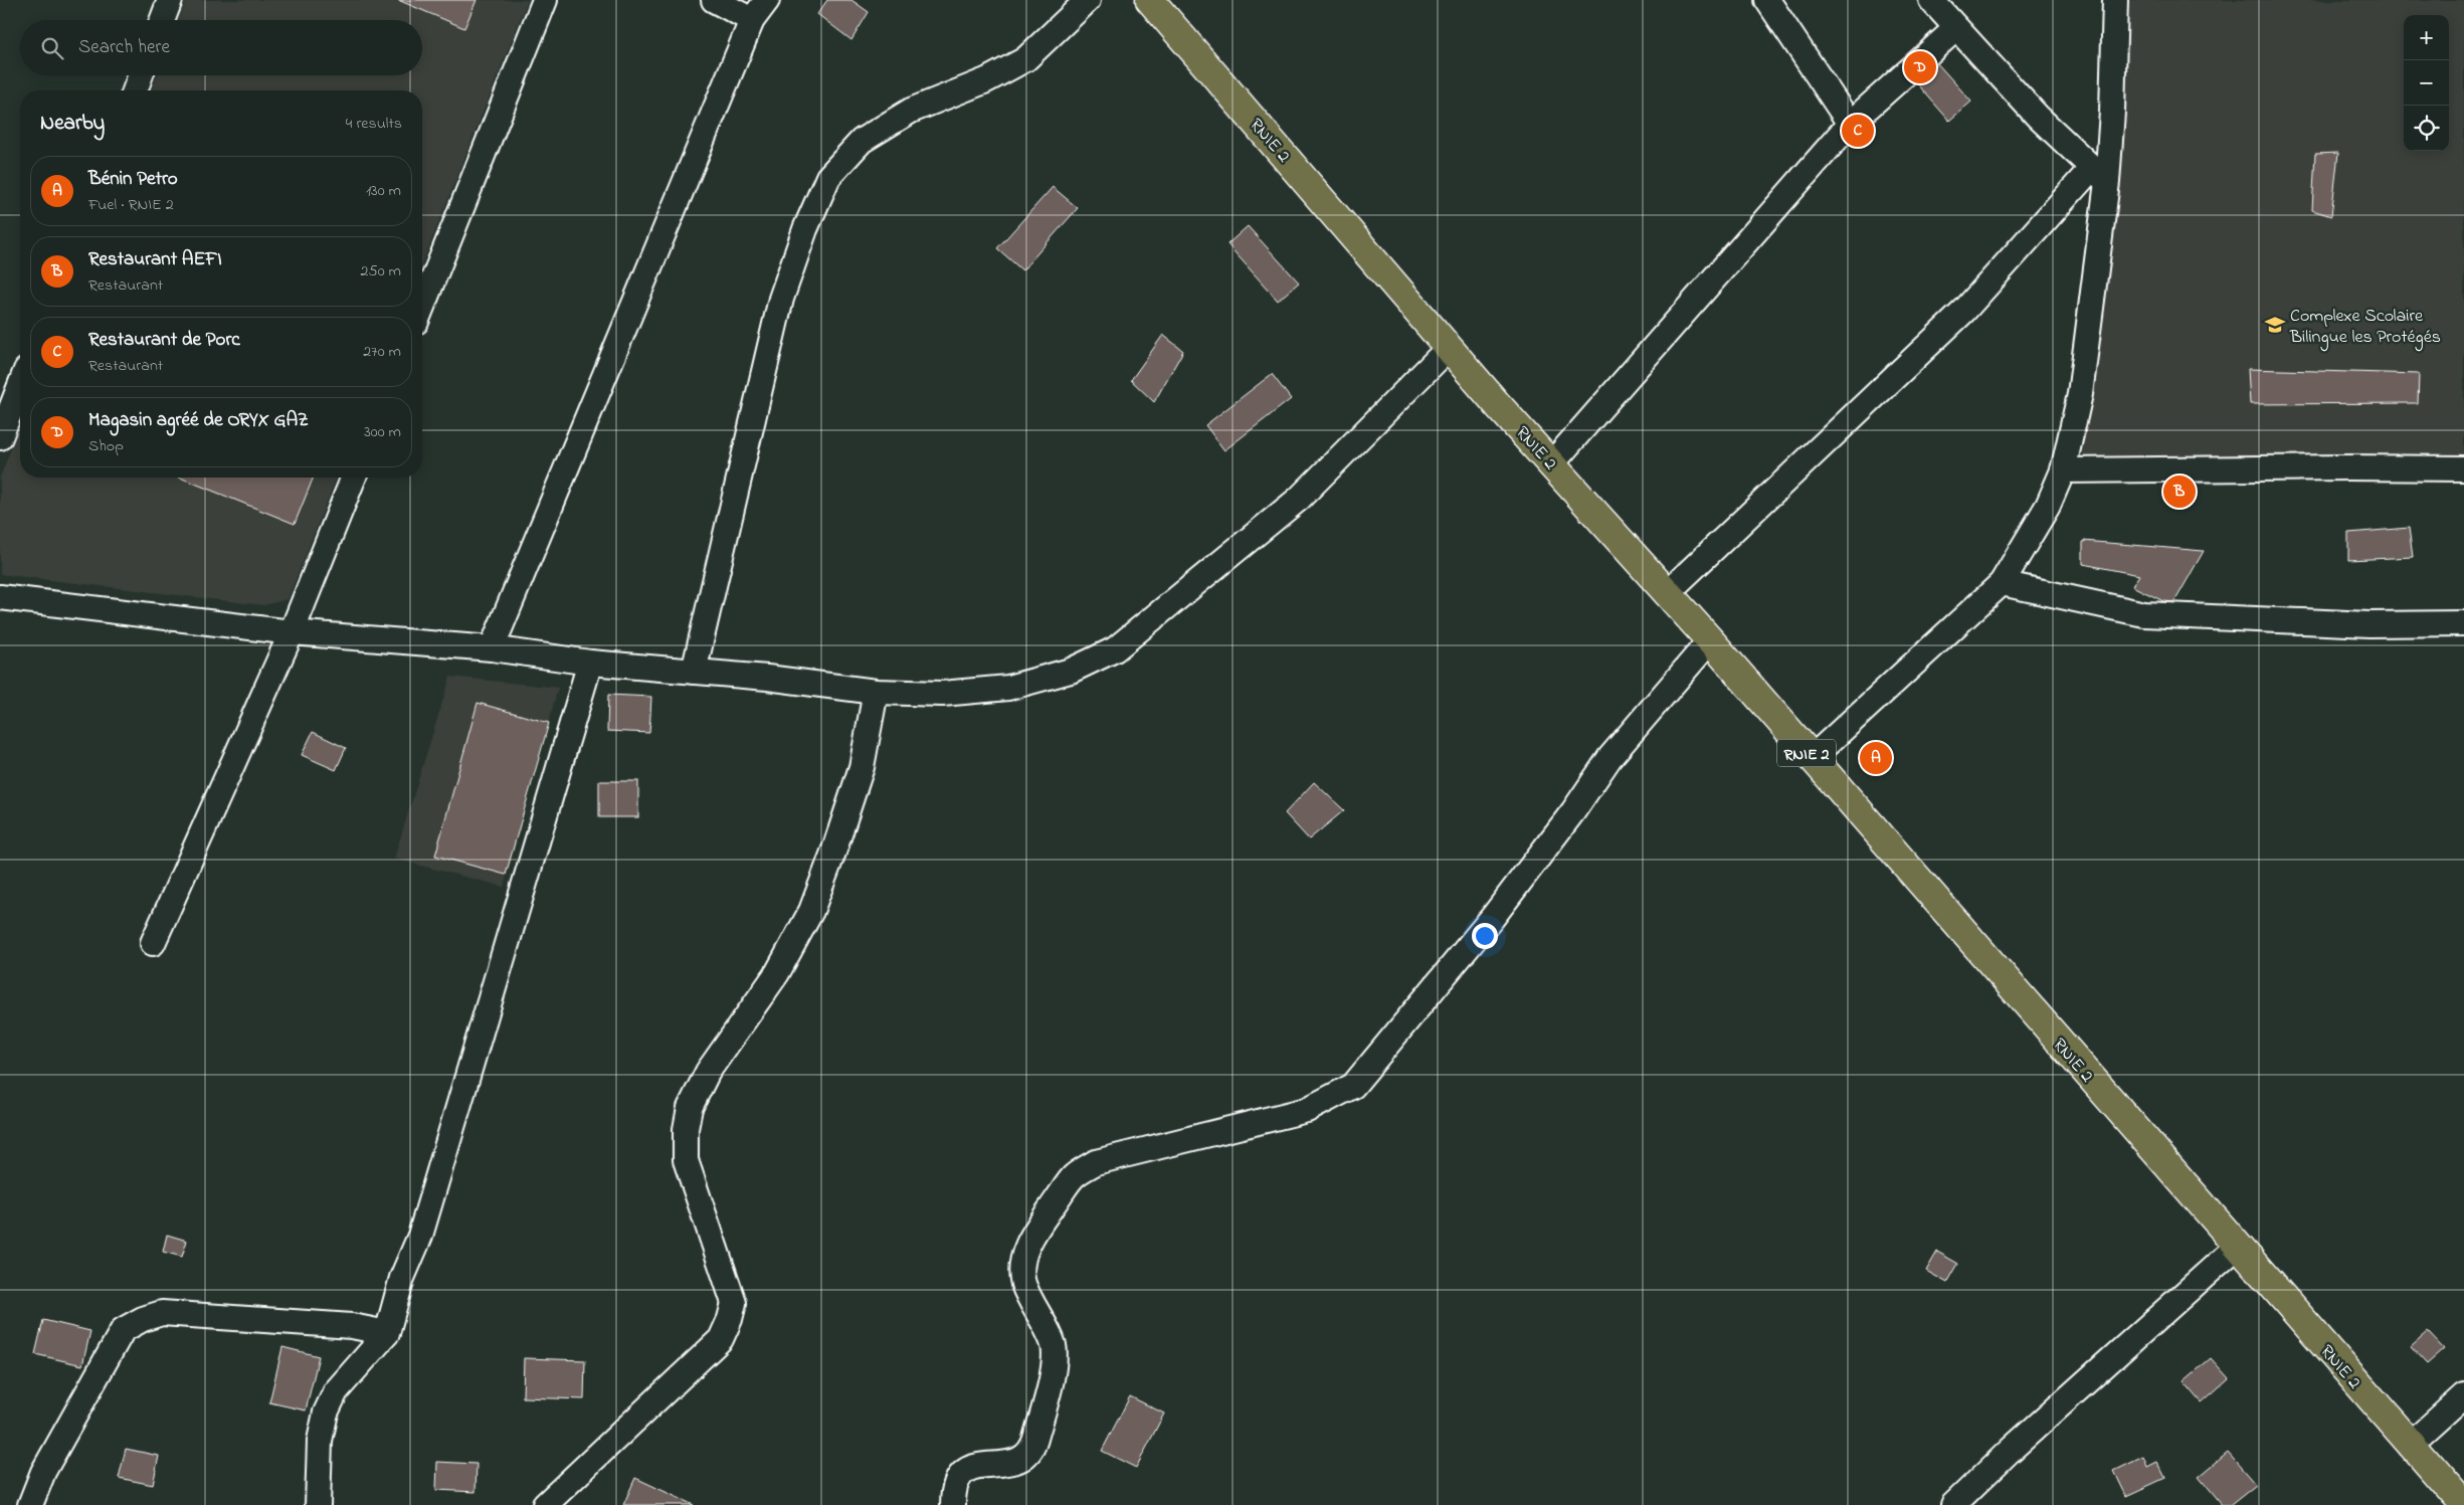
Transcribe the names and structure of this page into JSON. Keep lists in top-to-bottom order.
{
  "streets": {
    "highway": ["RNIE 2"]
  },
  "places": {
    "school or university": ["Complexe Scolaire Bilingue les Protégés"]
  },
  "page": {
    "map_buttons": ["+", "−"],
    "search": "Search here",
    "pins": [
      "D",
      "C",
      "B",
      "A"
    ],
    "heading": ["Nearby", "4 results"],
    "list": [
      {
        "mark": "A",
        "name": "Bénin Petro",
        "note": "Fuel · RNIE 2",
        "value": "130 m"
      },
      {
        "mark": "B",
        "name": "Restaurant AEFI",
        "note": "Restaurant",
        "value": "250 m"
      },
      {
        "mark": "C",
        "name": "Restaurant de Porc",
        "note": "Restaurant",
        "value": "270 m"
      },
      {
        "mark": "D",
        "name": "Magasin agréé de ORYX GAZ",
        "note": "Shop",
        "value": "300 m"
      }
    ]
  }
}
